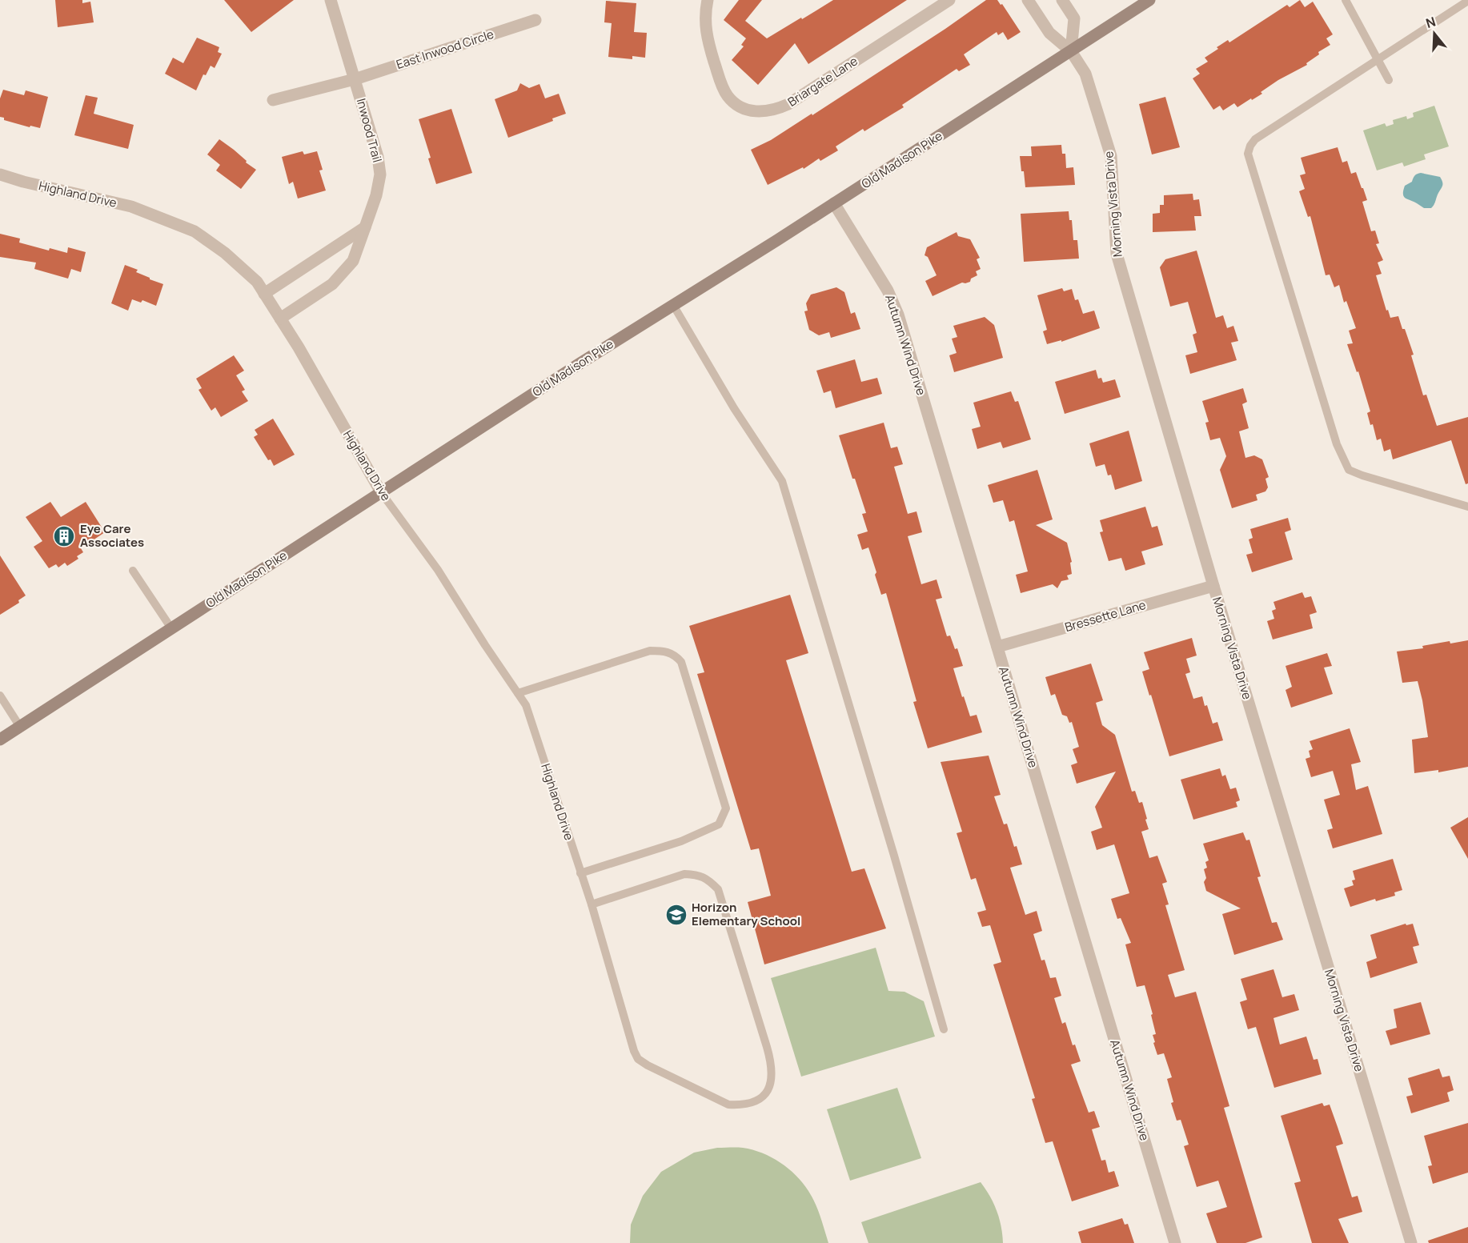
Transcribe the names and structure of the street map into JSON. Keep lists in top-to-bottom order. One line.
{"streets":{"main road":["Old Madison Pike"],"street":["East Inwood Circle","Briargate Lane","Inwood Trail","Highland Drive","Morning Vista Drive","Autumn Wind Drive","Bressette Lane"]},"crossings":[["East Inwood Circle","Inwood Trail"],["Inwood Trail","Highland Drive"],["Old Madison Pike","Highland Drive"],["Old Madison Pike","Morning Vista Drive"],["Old Madison Pike","Autumn Wind Drive"],["Morning Vista Drive","Bressette Lane"],["Autumn Wind Drive","Bressette Lane"]],"places":{"building":["Eye Care Associates"],"school or university":["Horizon Elementary School"]},"north":"top"}
